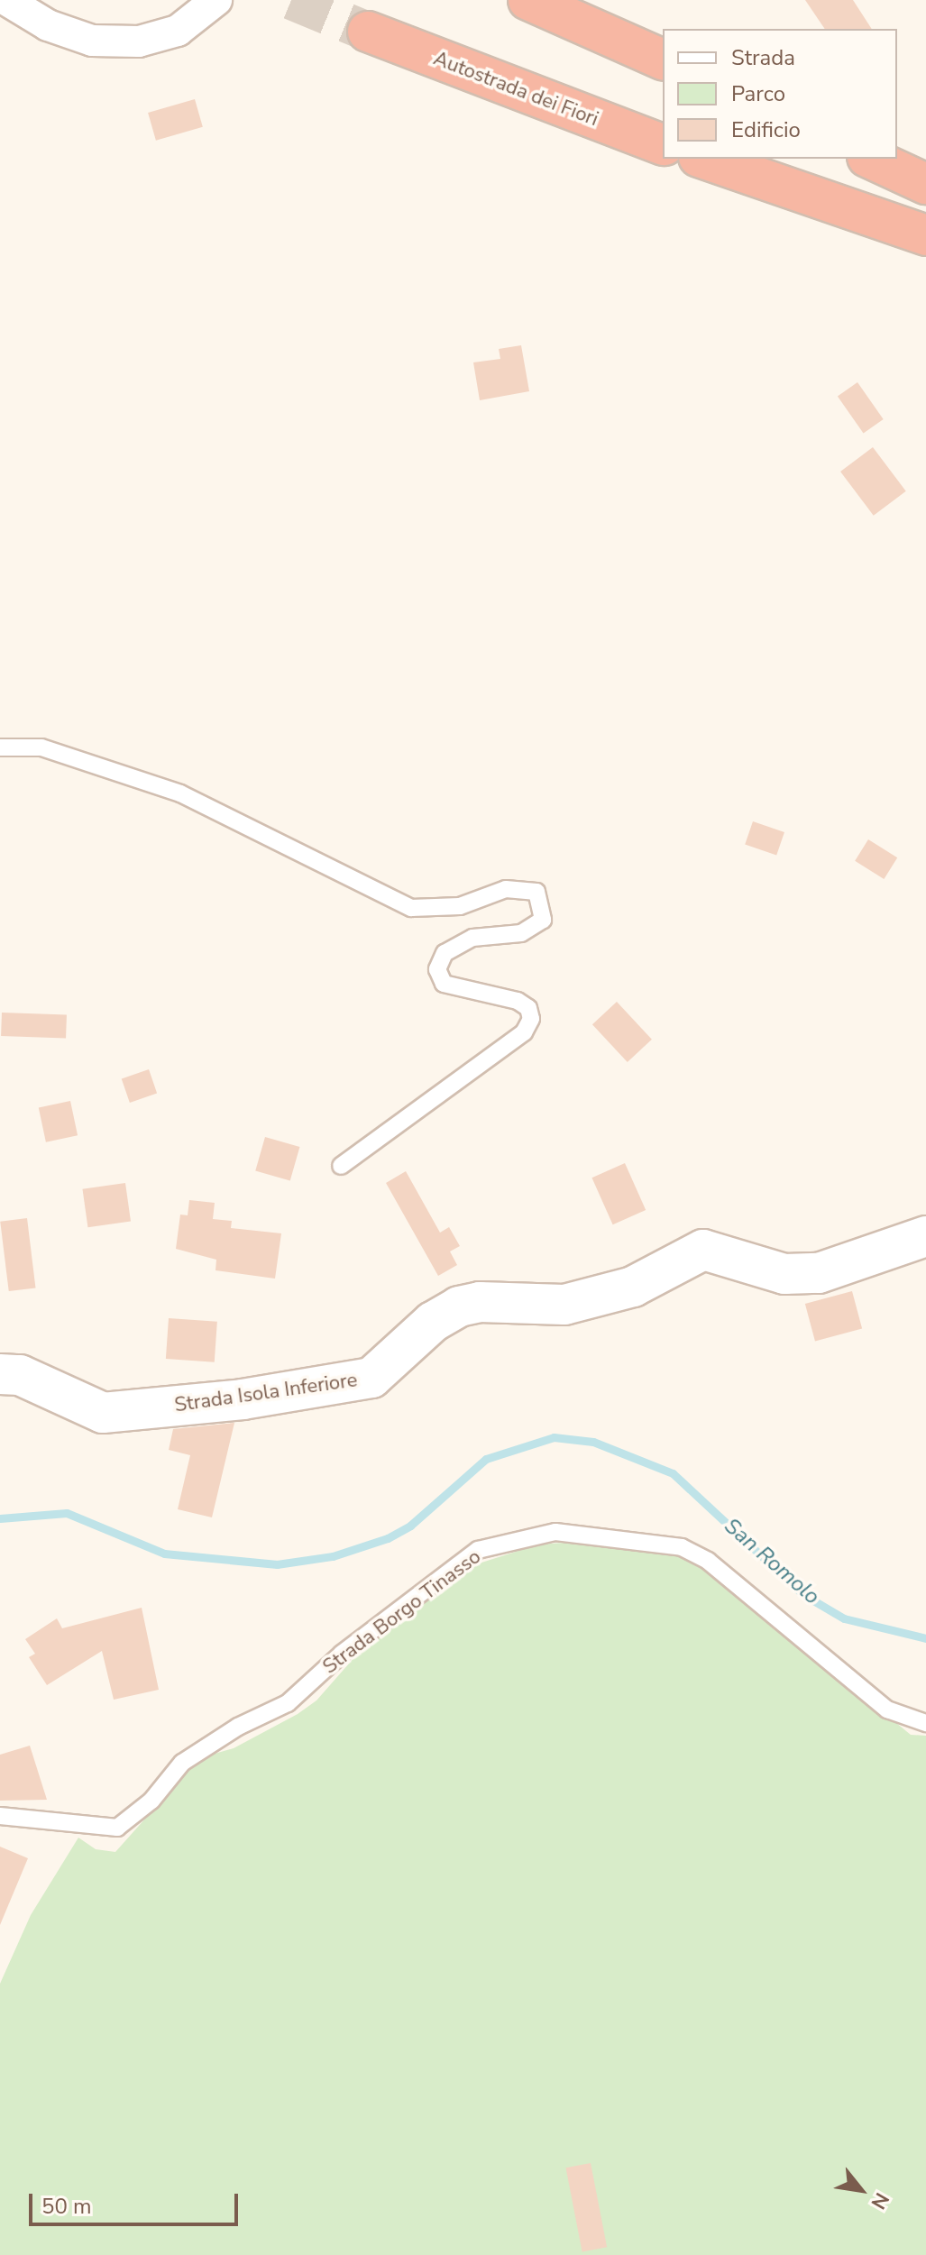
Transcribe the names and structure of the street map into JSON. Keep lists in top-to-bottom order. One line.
{"streets":{"highway":["Autostrada dei Fiori"],"street":["Strada Isola Inferiore"],"lane":["Strada Borgo Tinasso"]},"water":["San Romolo"],"legend":["Strada","Parco","Edificio"],"scale_bar":"50 m","north":"bottom right"}
